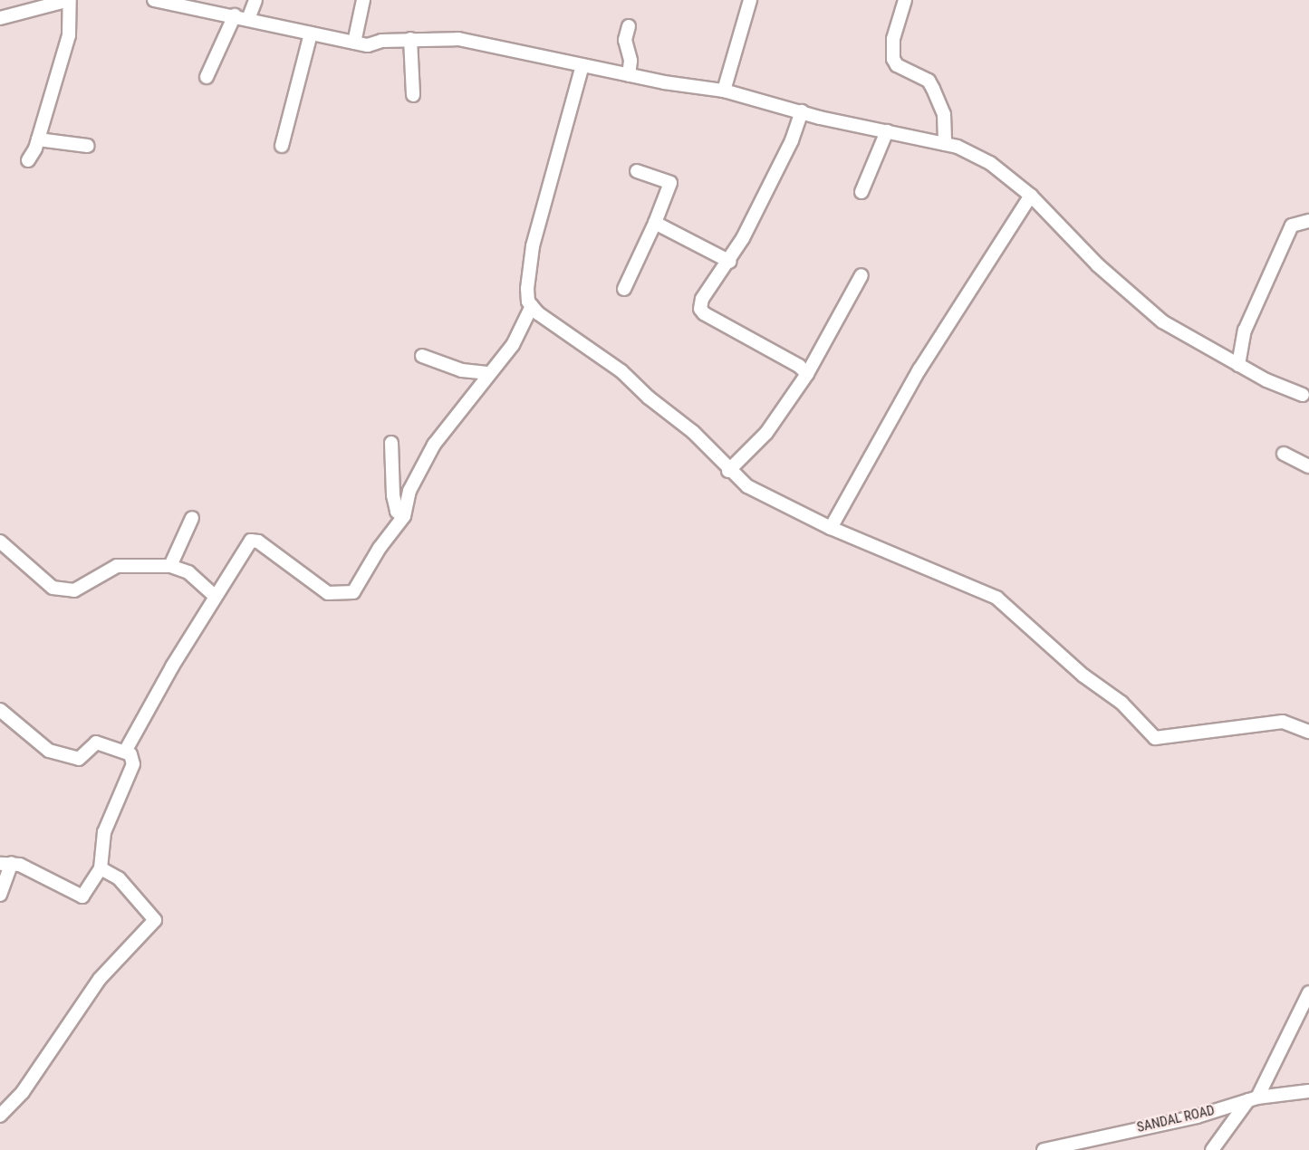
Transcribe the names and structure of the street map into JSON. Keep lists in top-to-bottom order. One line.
{"streets":{"street":["SANDAL ROAD"]}}
